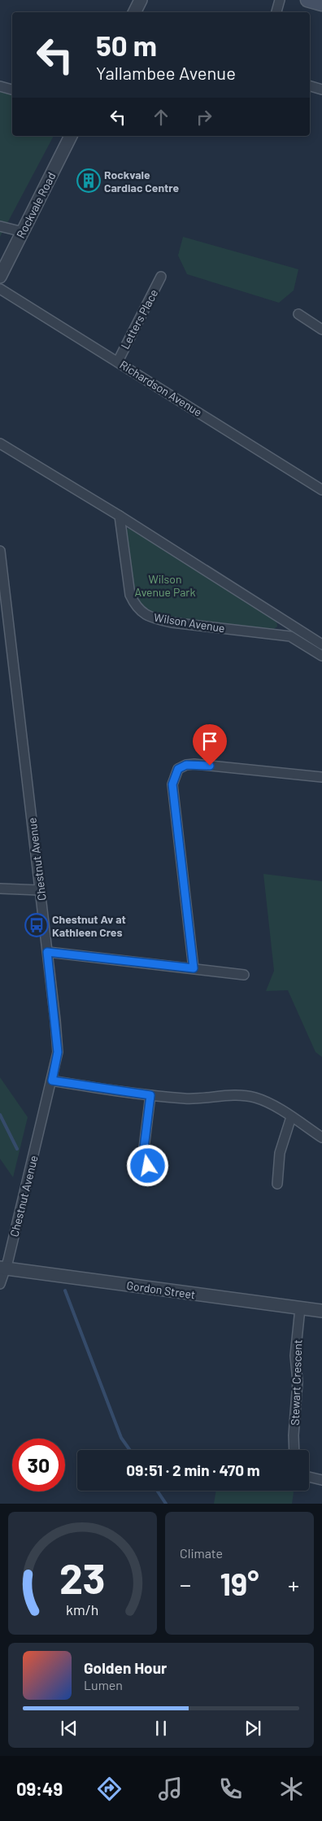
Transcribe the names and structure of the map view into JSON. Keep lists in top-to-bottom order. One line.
{"streets":{"street":["Rockvale Road","Letters Place","Richardson Avenue","Wilson Avenue","Chestnut Avenue","Gordon Street","Stewart Crescent"]},"crossings":[["Letters Place","Richardson Avenue"],["Chestnut Avenue","Gordon Street"],["Gordon Street","Stewart Crescent"]],"parks":["Wilson Avenue Park"],"places":{"building":["Rockvale Cardiac Centre"],"bus stop":["Chestnut Av at Kathleen Cres"]},"page":{"turn":["50 m","Yallambee Avenue"],"limit":"30","trip":"09:51 · 2 min · 470 m","tile":"Climate","heat":["−","19°","+"],"song":["Golden Hour","Lumen"],"tabs":"09:49","gauge":["23","km/h"]}}
